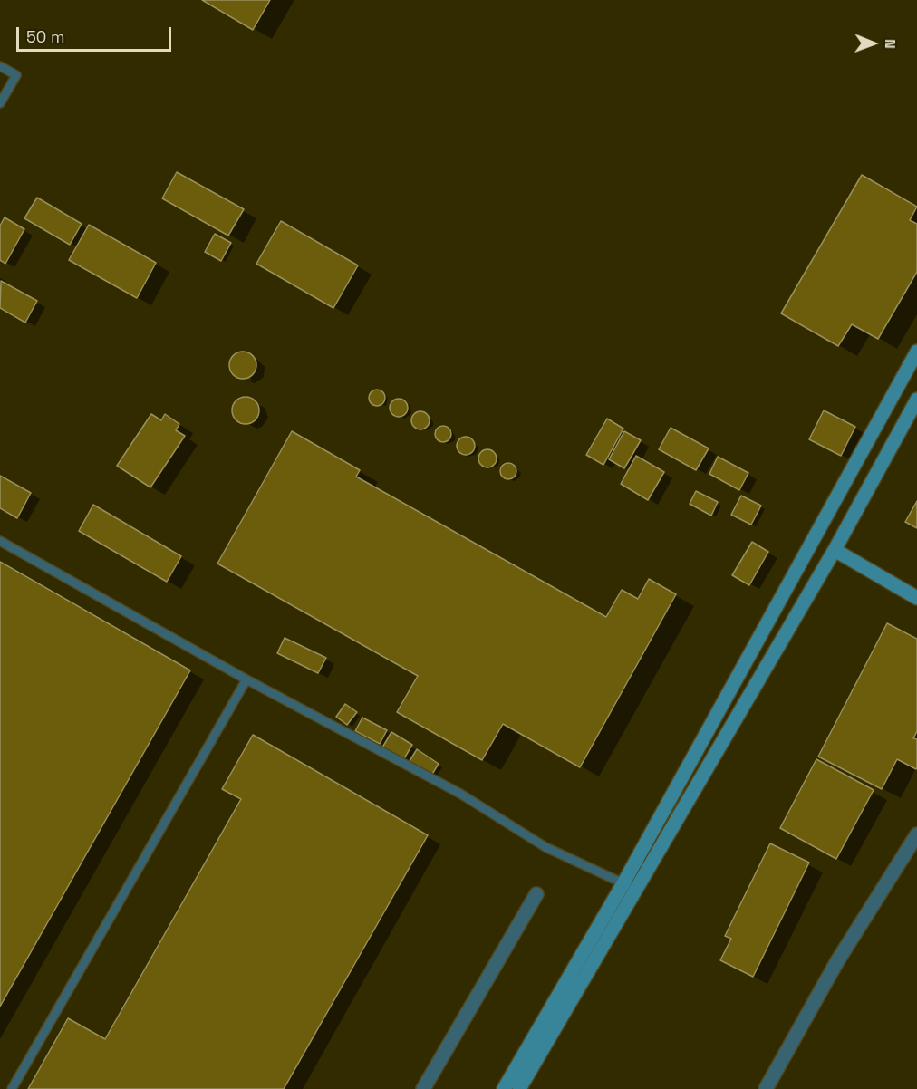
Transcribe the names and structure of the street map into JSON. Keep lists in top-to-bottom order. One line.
{"scale_bar":"50 m","north":"right"}
